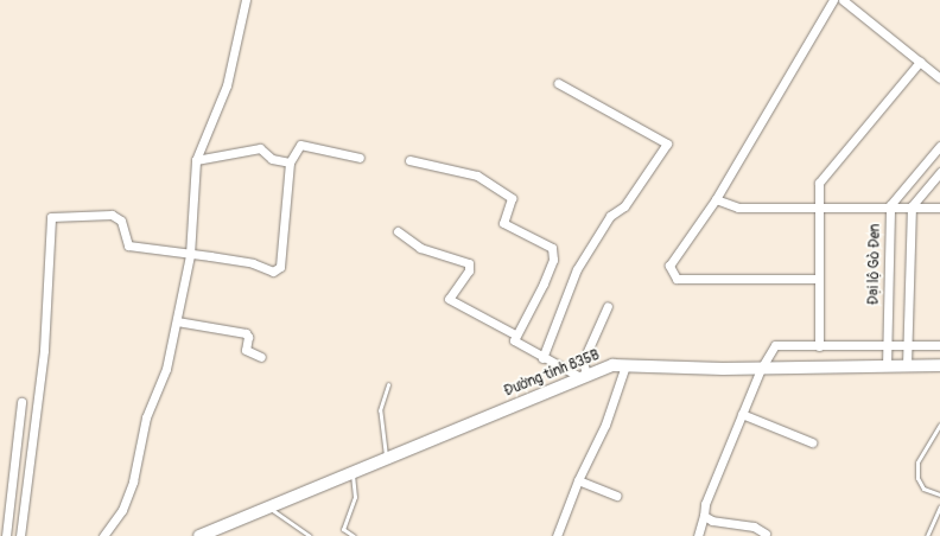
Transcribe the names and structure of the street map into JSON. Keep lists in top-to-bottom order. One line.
{"streets":{"main road":["Đường tỉnh 835B"],"street":["Đại lộ Gò Đen"]},"crossings":[["Đại lộ Gò Đen","Đường tỉnh 835B"]]}
